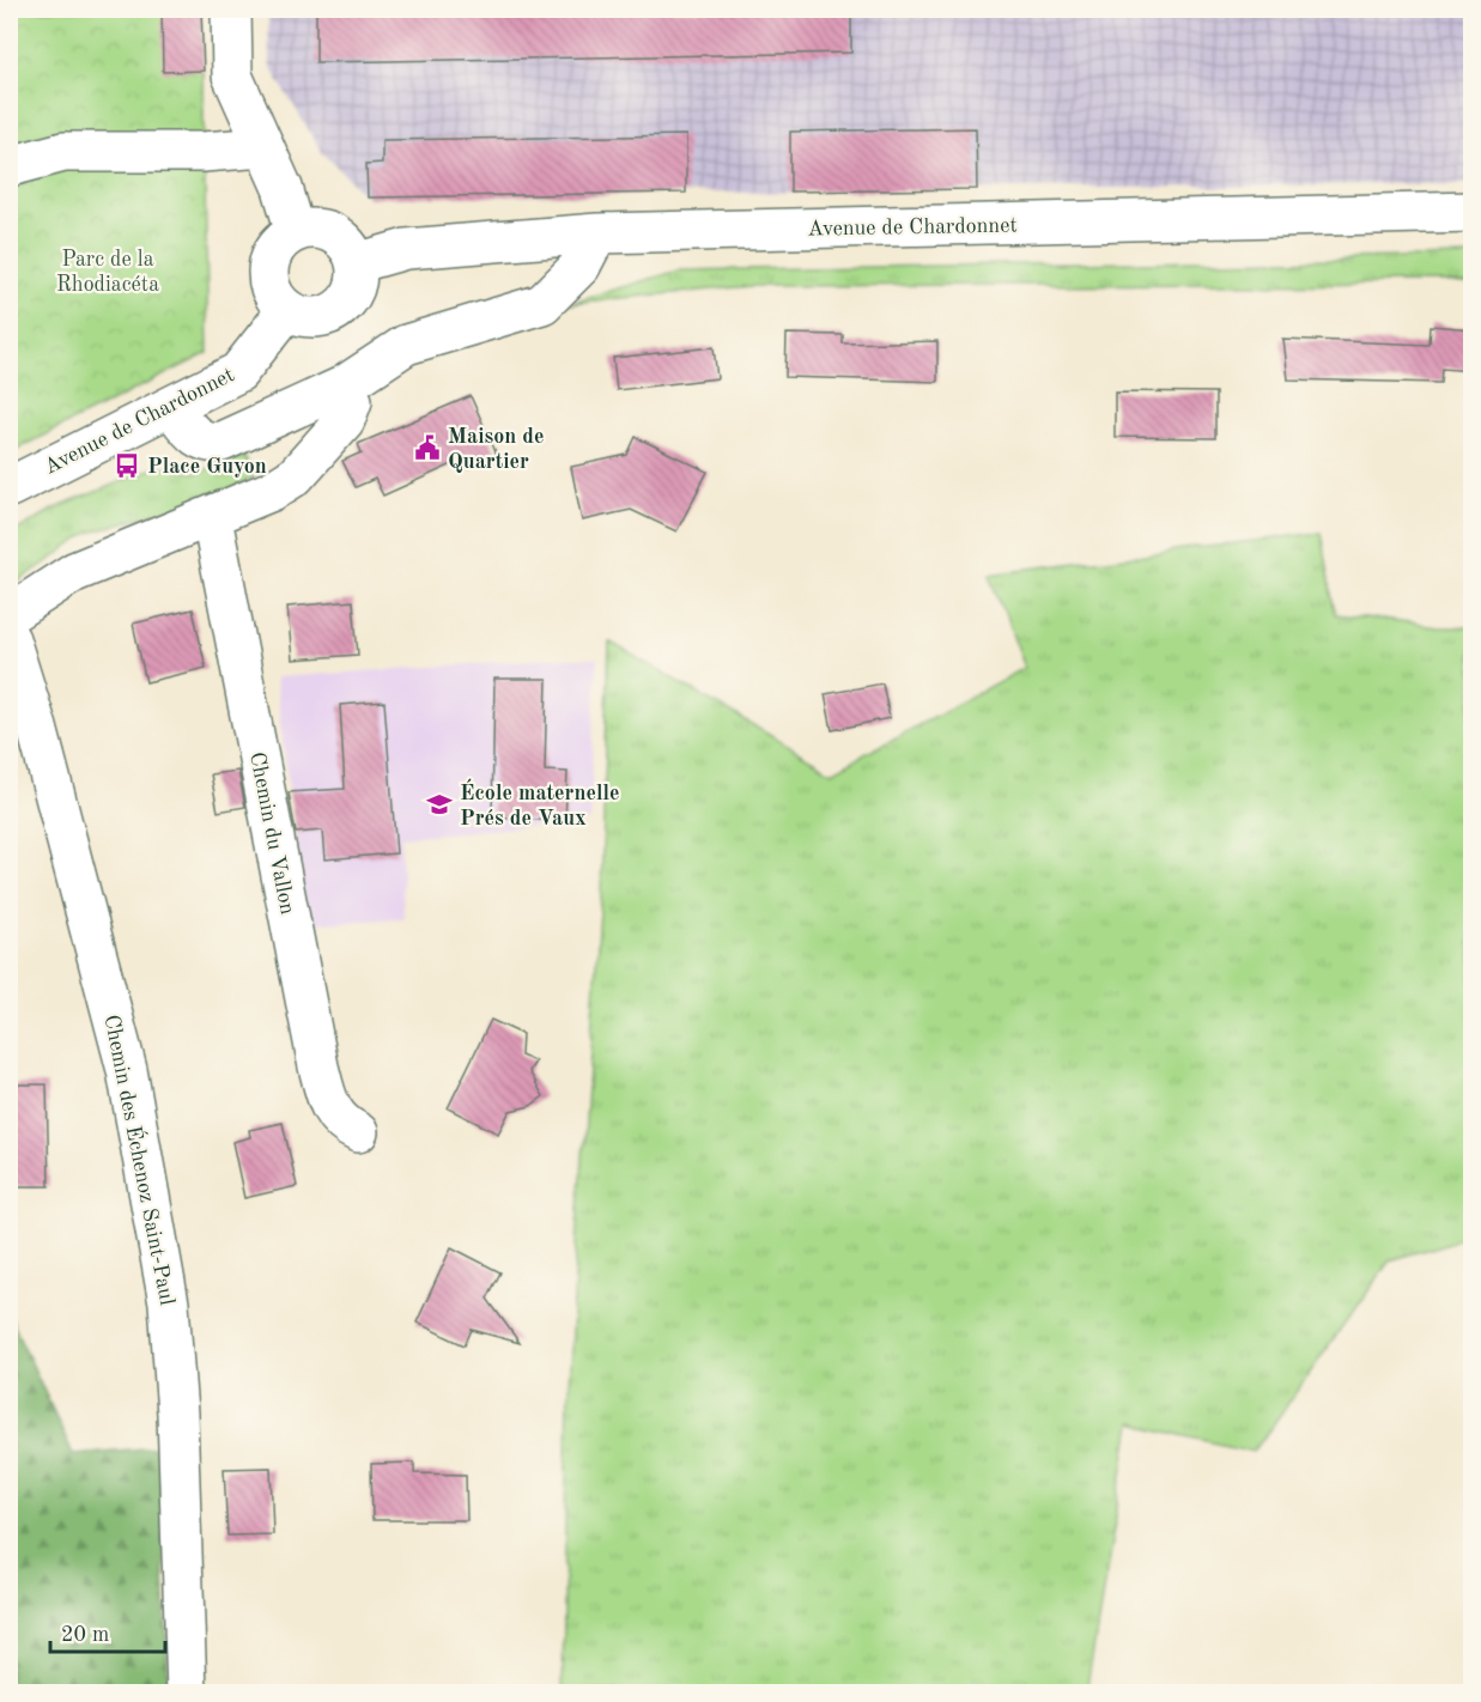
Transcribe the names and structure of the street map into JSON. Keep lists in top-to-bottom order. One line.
{"streets":{"street":["Avenue de Chardonnet","Chemin du Vallon","Chemin des Échenoz Saint-Paul"]},"parks":["Parc de la Rhodiacéta"],"places":{"public building":["Maison de Quartier"],"bus stop":["Place Guyon"],"school or university":["École maternelle Prés de Vaux"]},"scale_bar":"20 m"}
